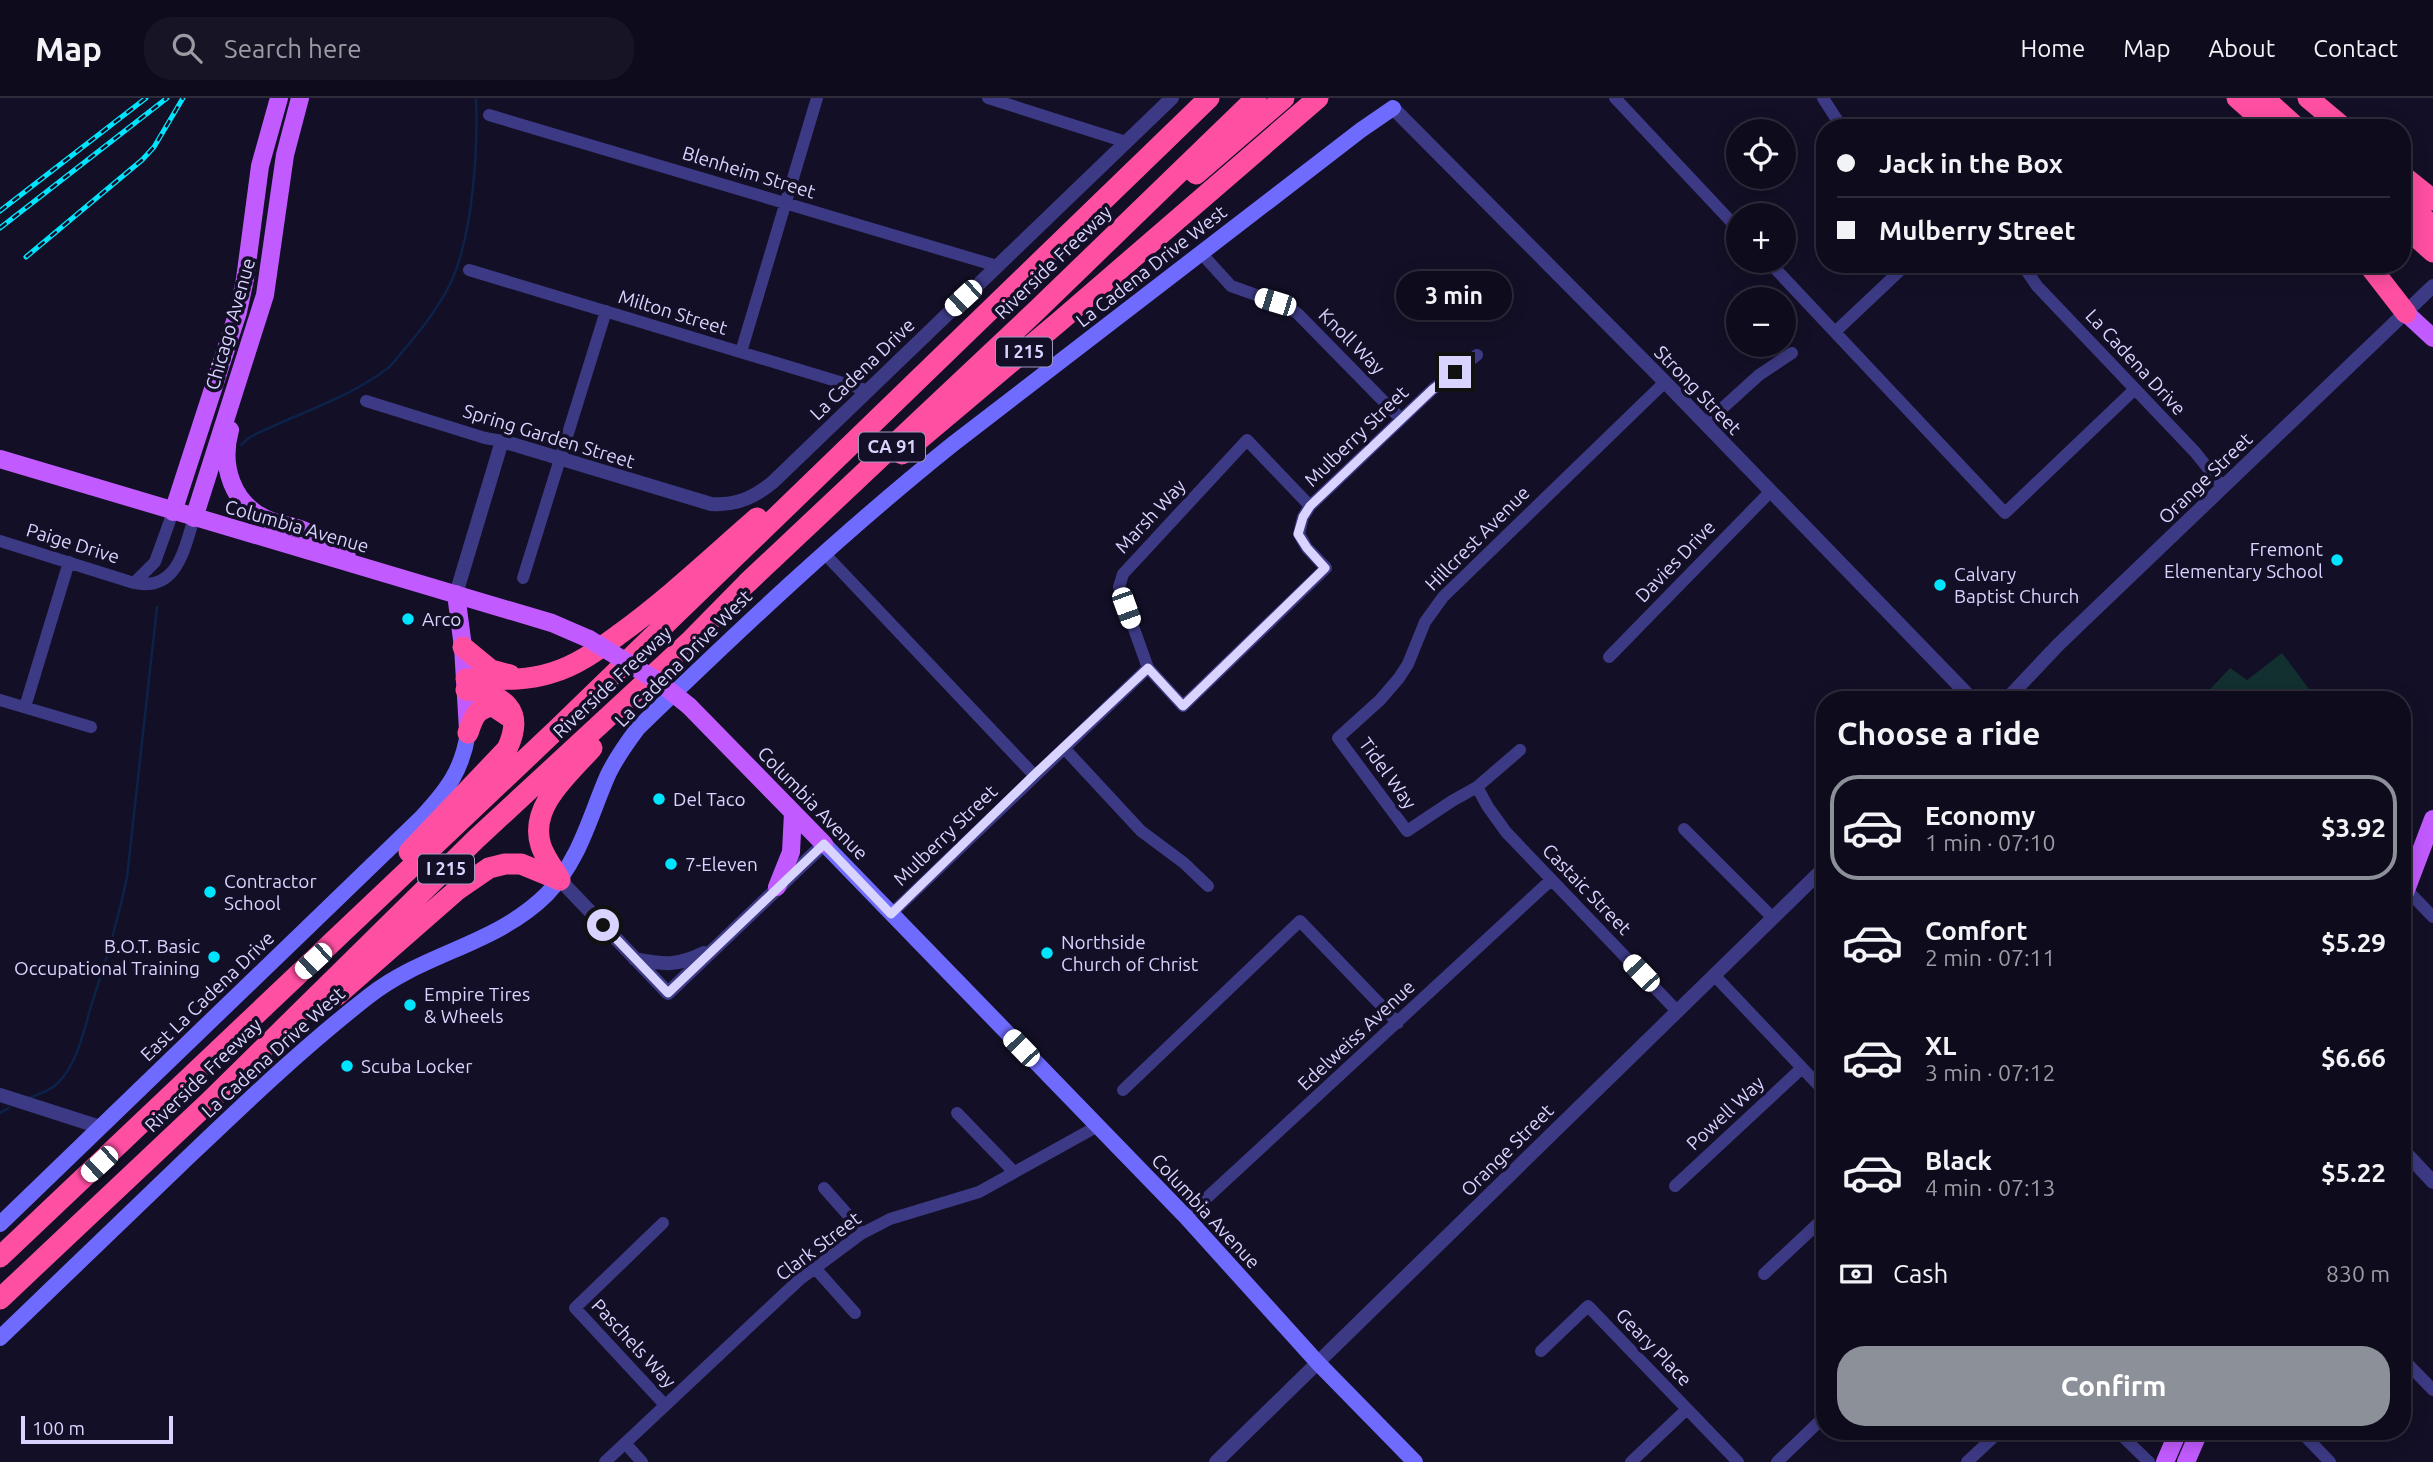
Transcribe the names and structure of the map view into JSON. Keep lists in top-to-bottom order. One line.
{"streets":{"highway":["Riverside Freeway","I 215","CA 91"],"main road":["La Cadena Drive West","Chicago Avenue","Columbia Avenue","East La Cadena Drive"],"street":["Blenheim Street","Milton Street","Knoll Way","La Cadena Drive","Strong Street","Spring Garden Street","Mulberry Street","Orange Street","Marsh Way","Hillcrest Avenue","Paige Drive","Davies Drive","Tidel Way","Castaic Street","Edelweiss Avenue","Powell Way","Clark Street","Paschels Way","Geary Place"]},"crossings":[["Blenheim Street","La Cadena Drive"],["Riverside Freeway","I 215"],["La Cadena Drive West","Knoll Way"],["La Cadena Drive West","Strong Street"],["Milton Street","La Cadena Drive"],["Chicago Avenue","Columbia Avenue"],["Chicago Avenue","Paige Drive"],["Knoll Way","Mulberry Street"],["La Cadena Drive","Spring Garden Street"],["La Cadena Drive","Orange Street"],["Strong Street","Hillcrest Avenue"],["Strong Street","Davies Drive"],["Mulberry Street","Marsh Way"],["Mulberry Street","Columbia Avenue"],["Orange Street","Columbia Avenue"],["Orange Street","Castaic Street"],["Columbia Avenue","Paige Drive"],["Columbia Avenue","East La Cadena Drive"],["Columbia Avenue","Edelweiss Avenue"],["Columbia Avenue","Clark Street"],["Hillcrest Avenue","Tidel Way"],["Tidel Way","Castaic Street"],["Castaic Street","Edelweiss Avenue"],["Clark Street","Paschels Way"]],"places":["Fremont Elementary School","Calvary Baptist Church","Arco","Del Taco","7-Eleven","Contractor School","Northside Church of Christ","B.O.T. Basic Occupational Training","Empire Tires & Wheels","Scuba Locker"],"scale_bar":"100 m","page":{"header":"Map","search":"Search here","nav":["Home","Map","About","Contact"],"map_buttons":["+","−"],"banner":["Jack in the Box","Mulberry Street"],"bubble":"3 min","heading":"Choose a ride","list":[{"name":"Economy","note":"1 min · 07:10","value":"$3.92"},{"name":"Comfort","note":"2 min · 07:11","value":"$5.29"},{"name":"XL","note":"3 min · 07:12","value":"$6.66"},{"name":"Black","note":"4 min · 07:13","value":"$5.22"}],"pay":["Cash","830 m"],"buttons":"Confirm","scale":"100 m"}}
